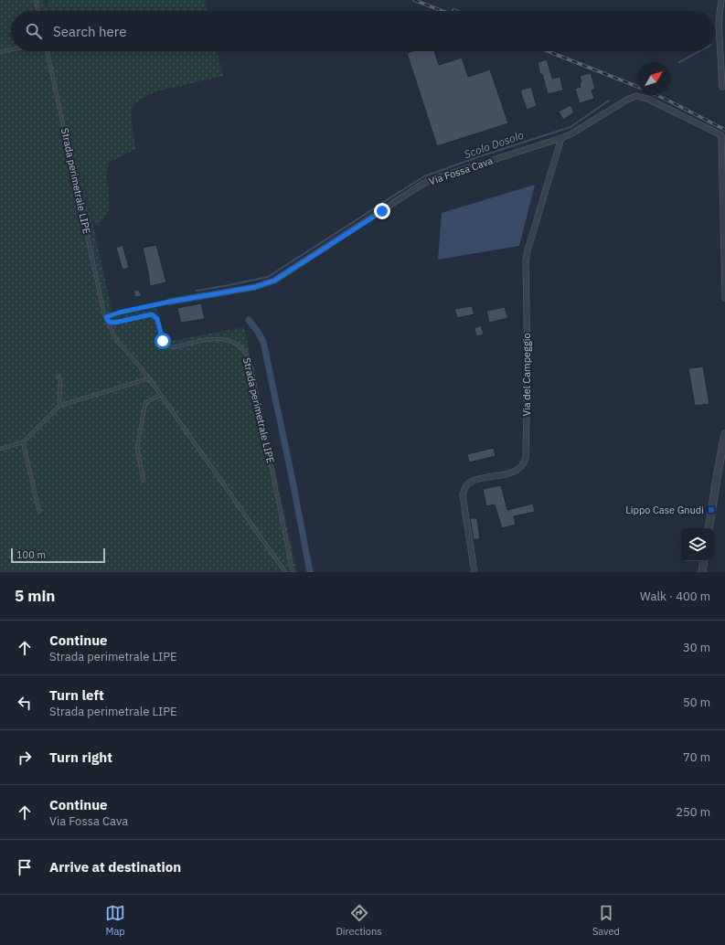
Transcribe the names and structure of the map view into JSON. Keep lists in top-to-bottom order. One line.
{"streets":{"street":["Via Fossa Cava","Via del Campeggio"],"lane":["Strada perimetrale LIPE"]},"crossings":[["Via Fossa Cava","Via del Campeggio"]],"water":["Scolo Dosolo"],"places":{"transit":["Lippo Case Gnudi"]},"scale_bar":"100 m","north":"top right","page":{"search":"Search here","scale":"100 m","heading":["5 min","Walk · 400 m"],"list":[["Continue","Strada perimetrale LIPE","30 m"],["Turn left","Strada perimetrale LIPE","50 m"],["Turn right","70 m"],["Continue","Via Fossa Cava","250 m"],"Arrive at destination"],"nav":["Map","Directions","Saved"]}}
